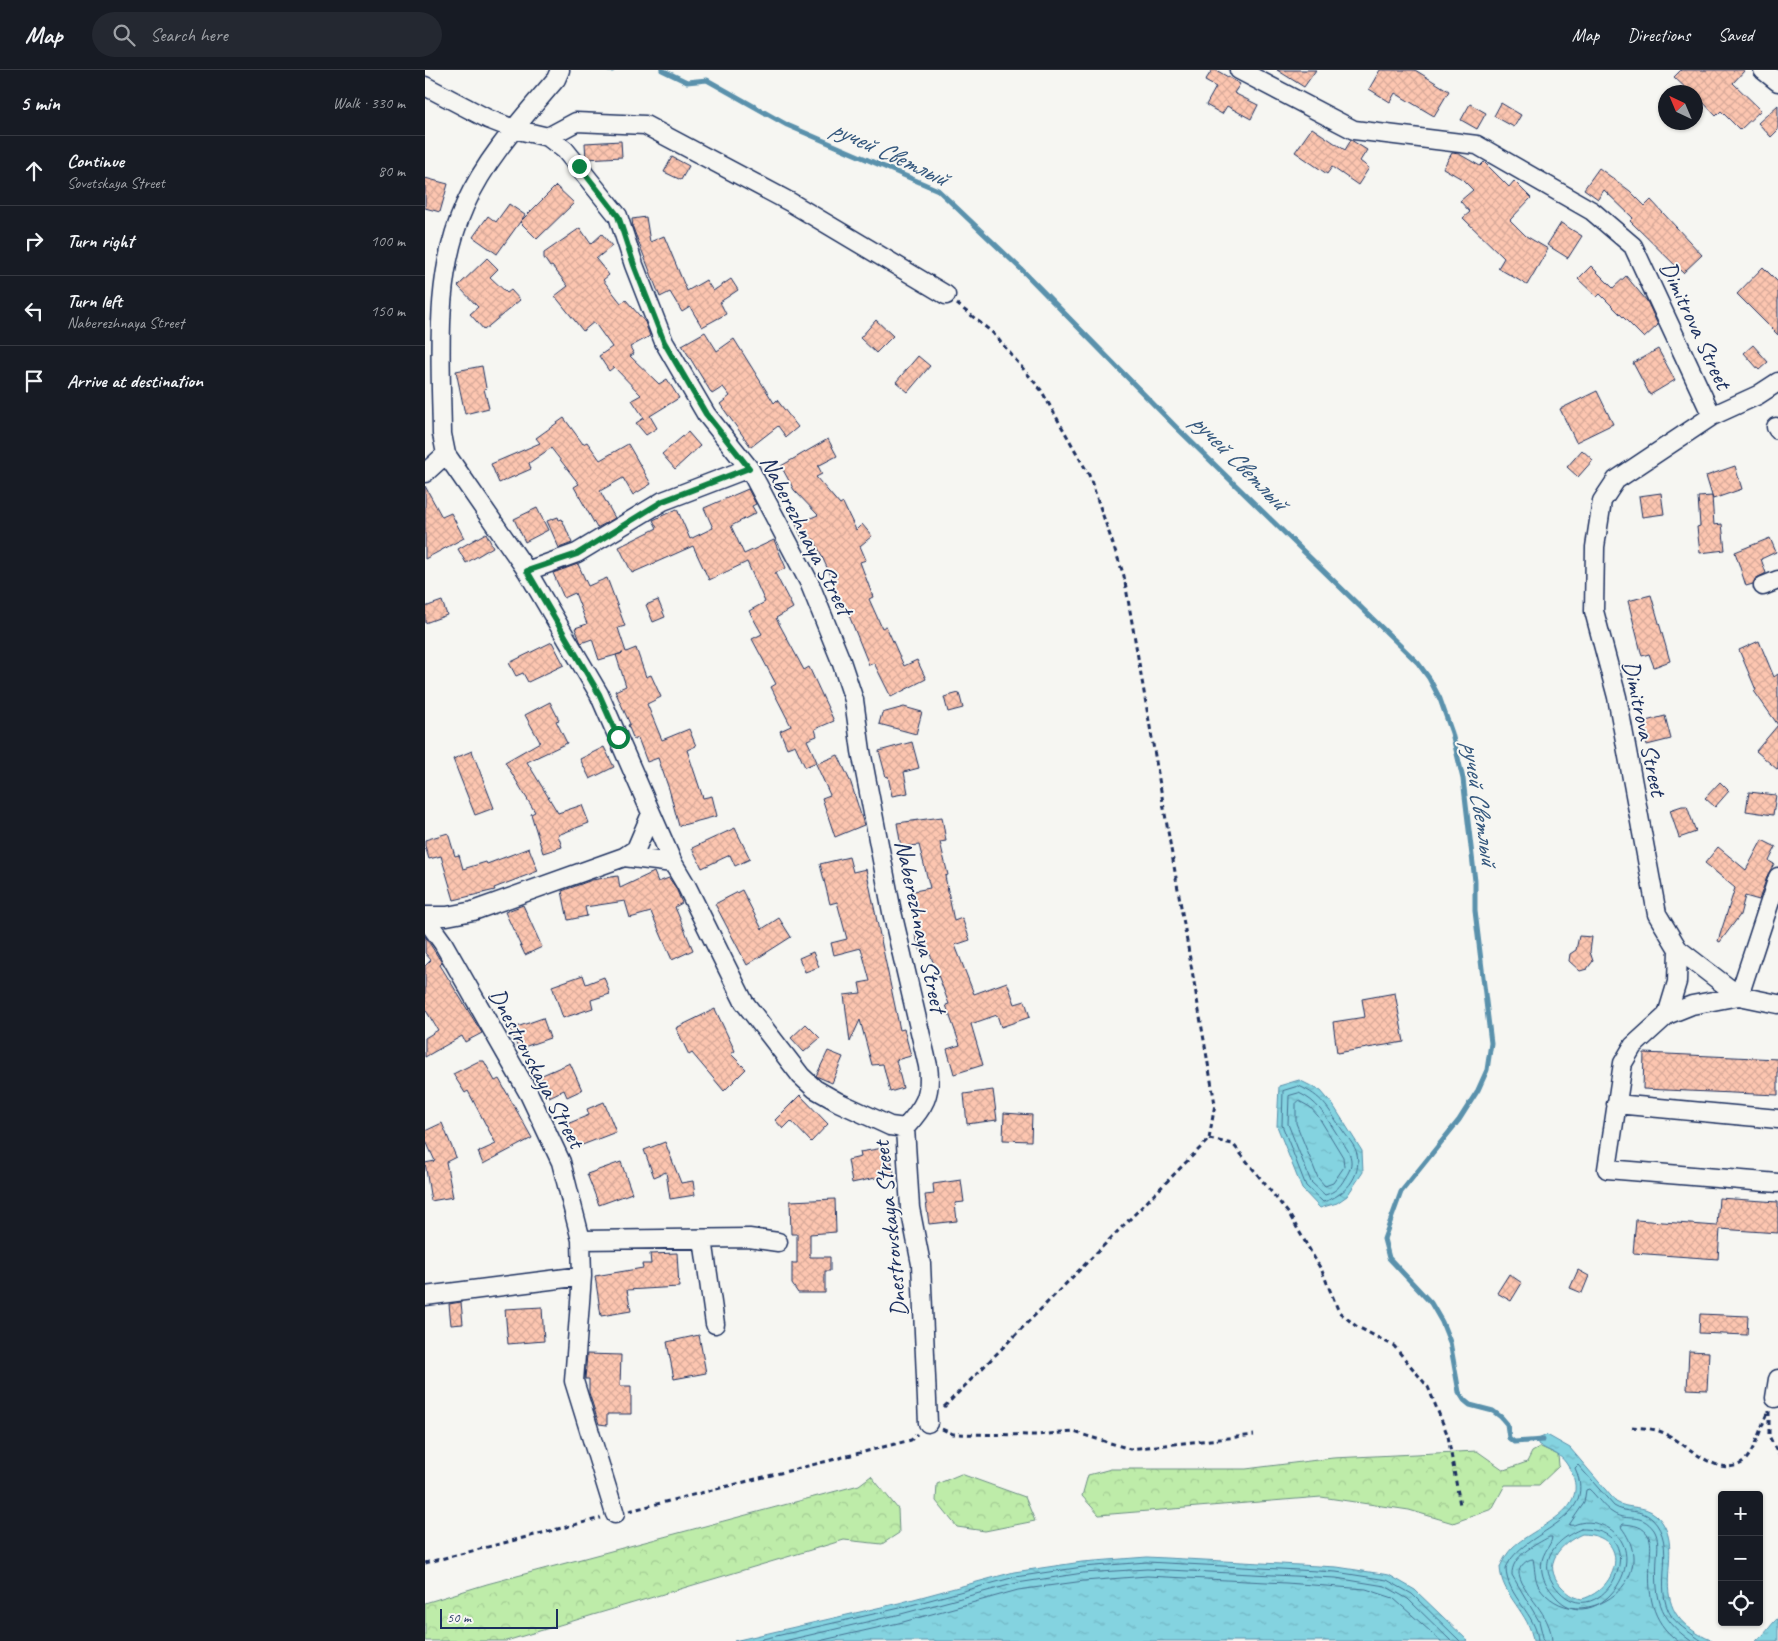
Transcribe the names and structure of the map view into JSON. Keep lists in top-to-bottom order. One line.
{"streets":{"street":["Dimitrova Street","Naberezhnaya Street","Dnestrovskaya Street"]},"crossings":[["Naberezhnaya Street","Dnestrovskaya Street"]],"water":["ручей Светлый"],"scale_bar":"50 m","north":"top left","page":{"header":"Map","search":"Search here","nav":["Map","Directions","Saved"],"heading":["5 min","Walk · 330 m"],"list":[["Continue","Sovetskaya Street","80 m"],["Turn right","100 m"],["Turn left","Naberezhnaya Street","150 m"],"Arrive at destination"],"map_buttons":["+","−"],"scale":"50 m"}}
